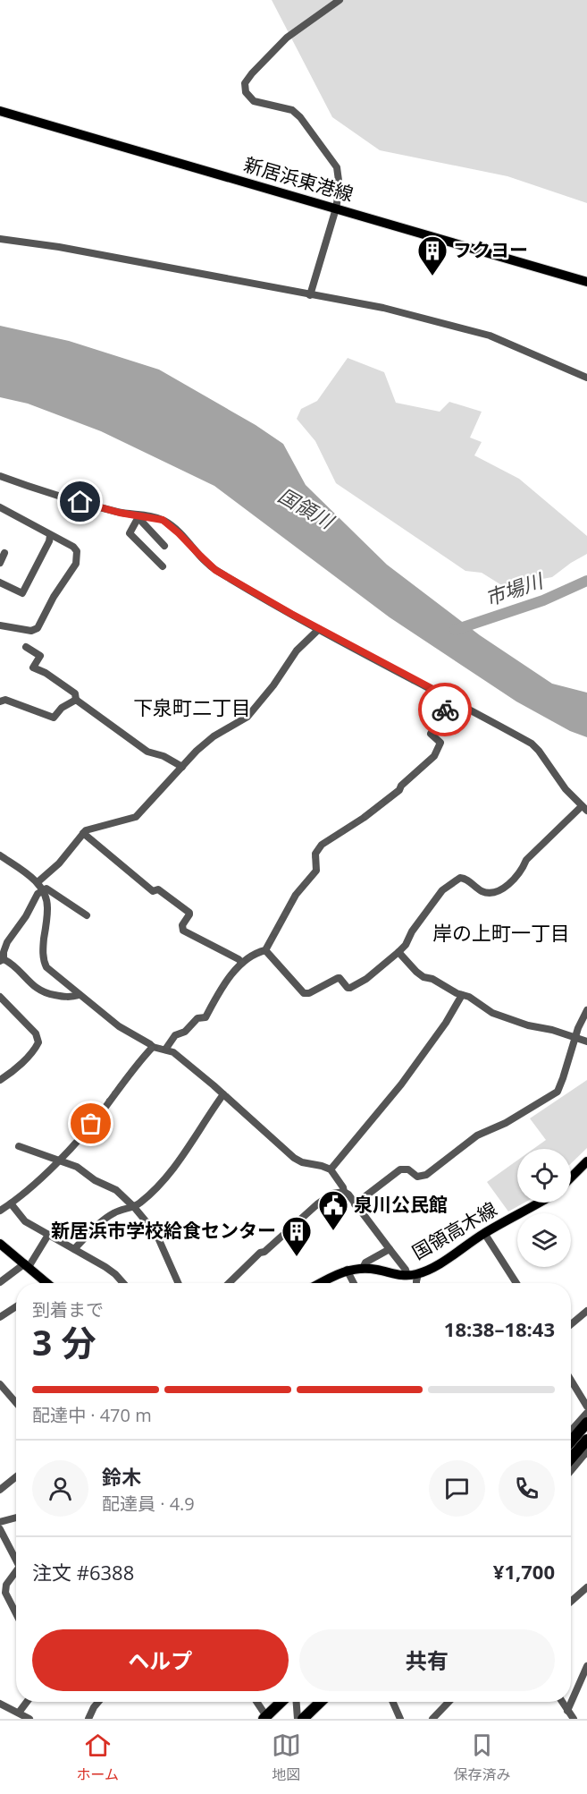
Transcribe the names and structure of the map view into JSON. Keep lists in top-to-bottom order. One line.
{"streets":{"main road":["新居浜東港線","国領高木線"]},"districts":["下泉町二丁目","岸の上町一丁目"],"water":["国領川","市場川"],"places":{"building":["フクヨー","新居浜市学校給食センター"],"public building":["泉川公民館"]},"page":{"heading":["3 分","到着まで","18:38–18:43"],"panel":["鈴木","配達員 · 4.9","注文 #6388","¥1,700"],"bar":"配達中 · 470 m","buttons":["ヘルプ","共有"],"tabs":["ホーム","地図","保存済み"]}}
